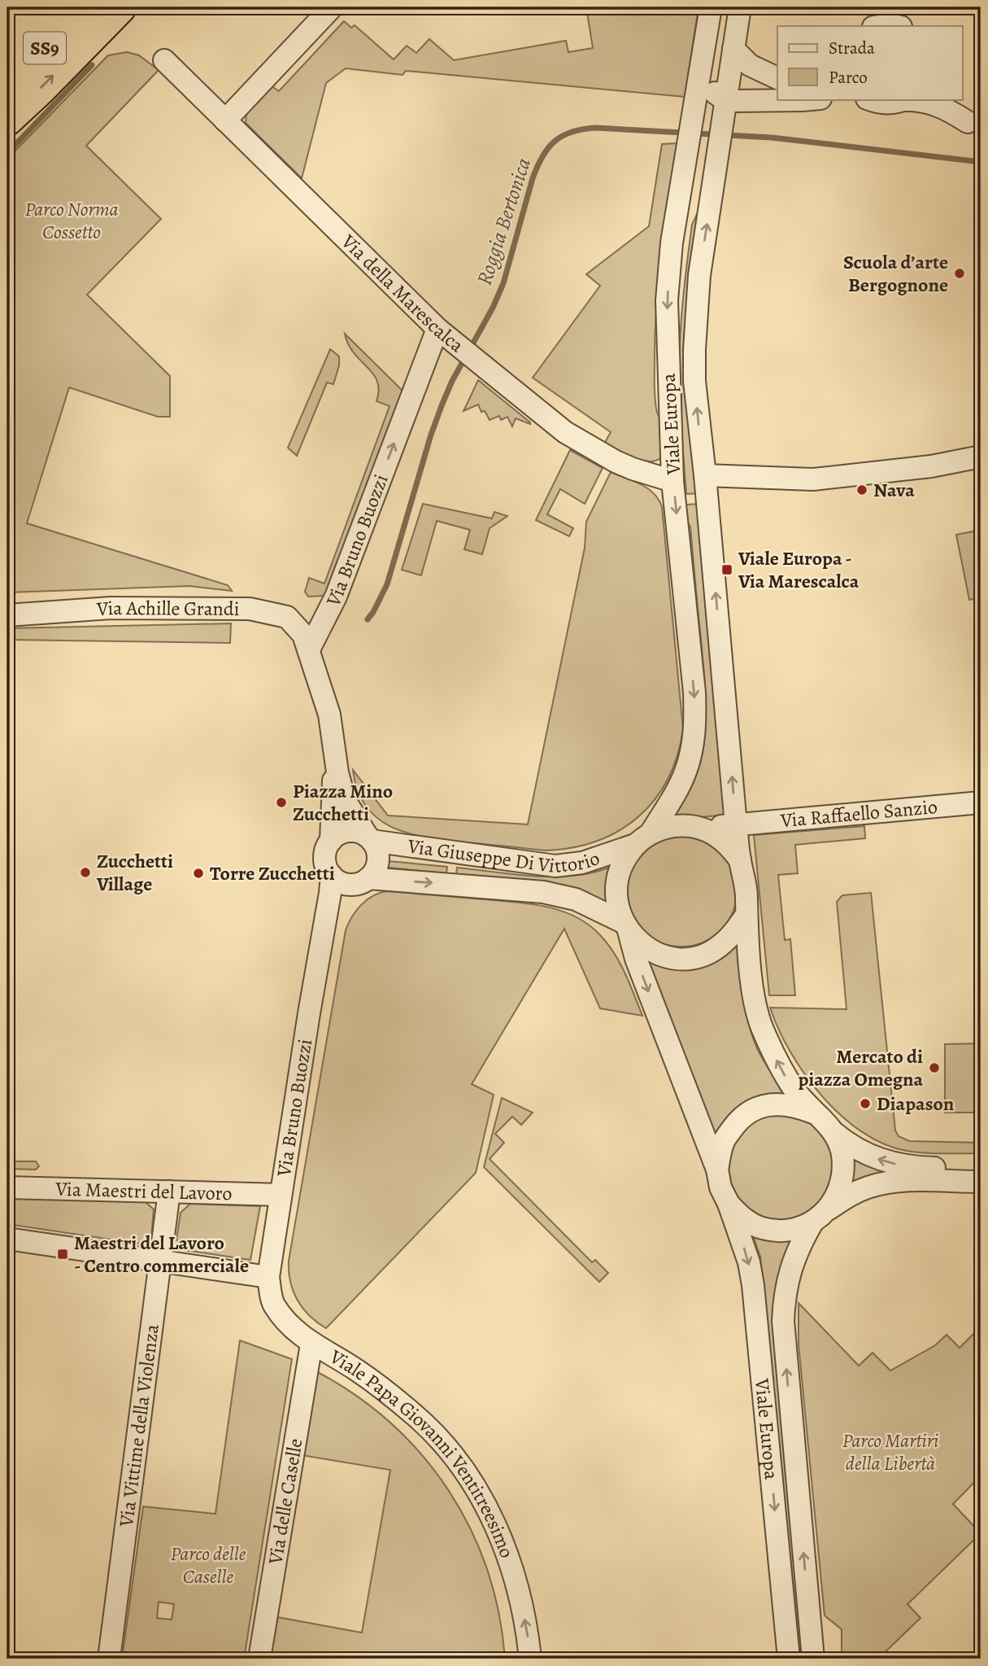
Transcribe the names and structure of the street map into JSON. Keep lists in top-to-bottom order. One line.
{"streets":{"highway":["SS9"],"street":["Via della Marescalca","Viale Europa","Via Bruno Buozzi","Via Achille Grandi","Via Raffaello Sanzio","Via Giuseppe Di Vittorio","Via Maestri del Lavoro","Via Vittime della Violenza","Viale Papa Giovanni Ventitreesimo","Via delle Caselle"]},"crossings":[["Via della Marescalca","Viale Europa"],["Via della Marescalca","Via Bruno Buozzi"],["Viale Europa","Via Raffaello Sanzio"],["Viale Europa","Via Giuseppe Di Vittorio"],["Via Bruno Buozzi","Via Achille Grandi"],["Via Bruno Buozzi","Via Giuseppe Di Vittorio"],["Via Bruno Buozzi","Via Maestri del Lavoro"],["Via Bruno Buozzi","Viale Papa Giovanni Ventitreesimo"],["Via Raffaello Sanzio","Via Giuseppe Di Vittorio"],["Via Maestri del Lavoro","Via Vittime della Violenza"],["Viale Papa Giovanni Ventitreesimo","Via delle Caselle"]],"one_way":["Via Bruno Buozzi","Viale Papa Giovanni Ventitreesimo"],"water":["Roggia Bertonica"],"parks":["Parco Norma Cossetto","Parco Martiri della Libertà","Parco delle Caselle"],"places":{"other":["Scuola d’arte Bergognone","Nava","Piazza Mino Zucchetti","Zucchetti Village","Torre Zucchetti","Mercato di piazza Omegna","Diapason"],"transit":["Viale Europa - Via Marescalca","Maestri del Lavoro - Centro commerciale"]},"legend":["Strada","Parco"]}
